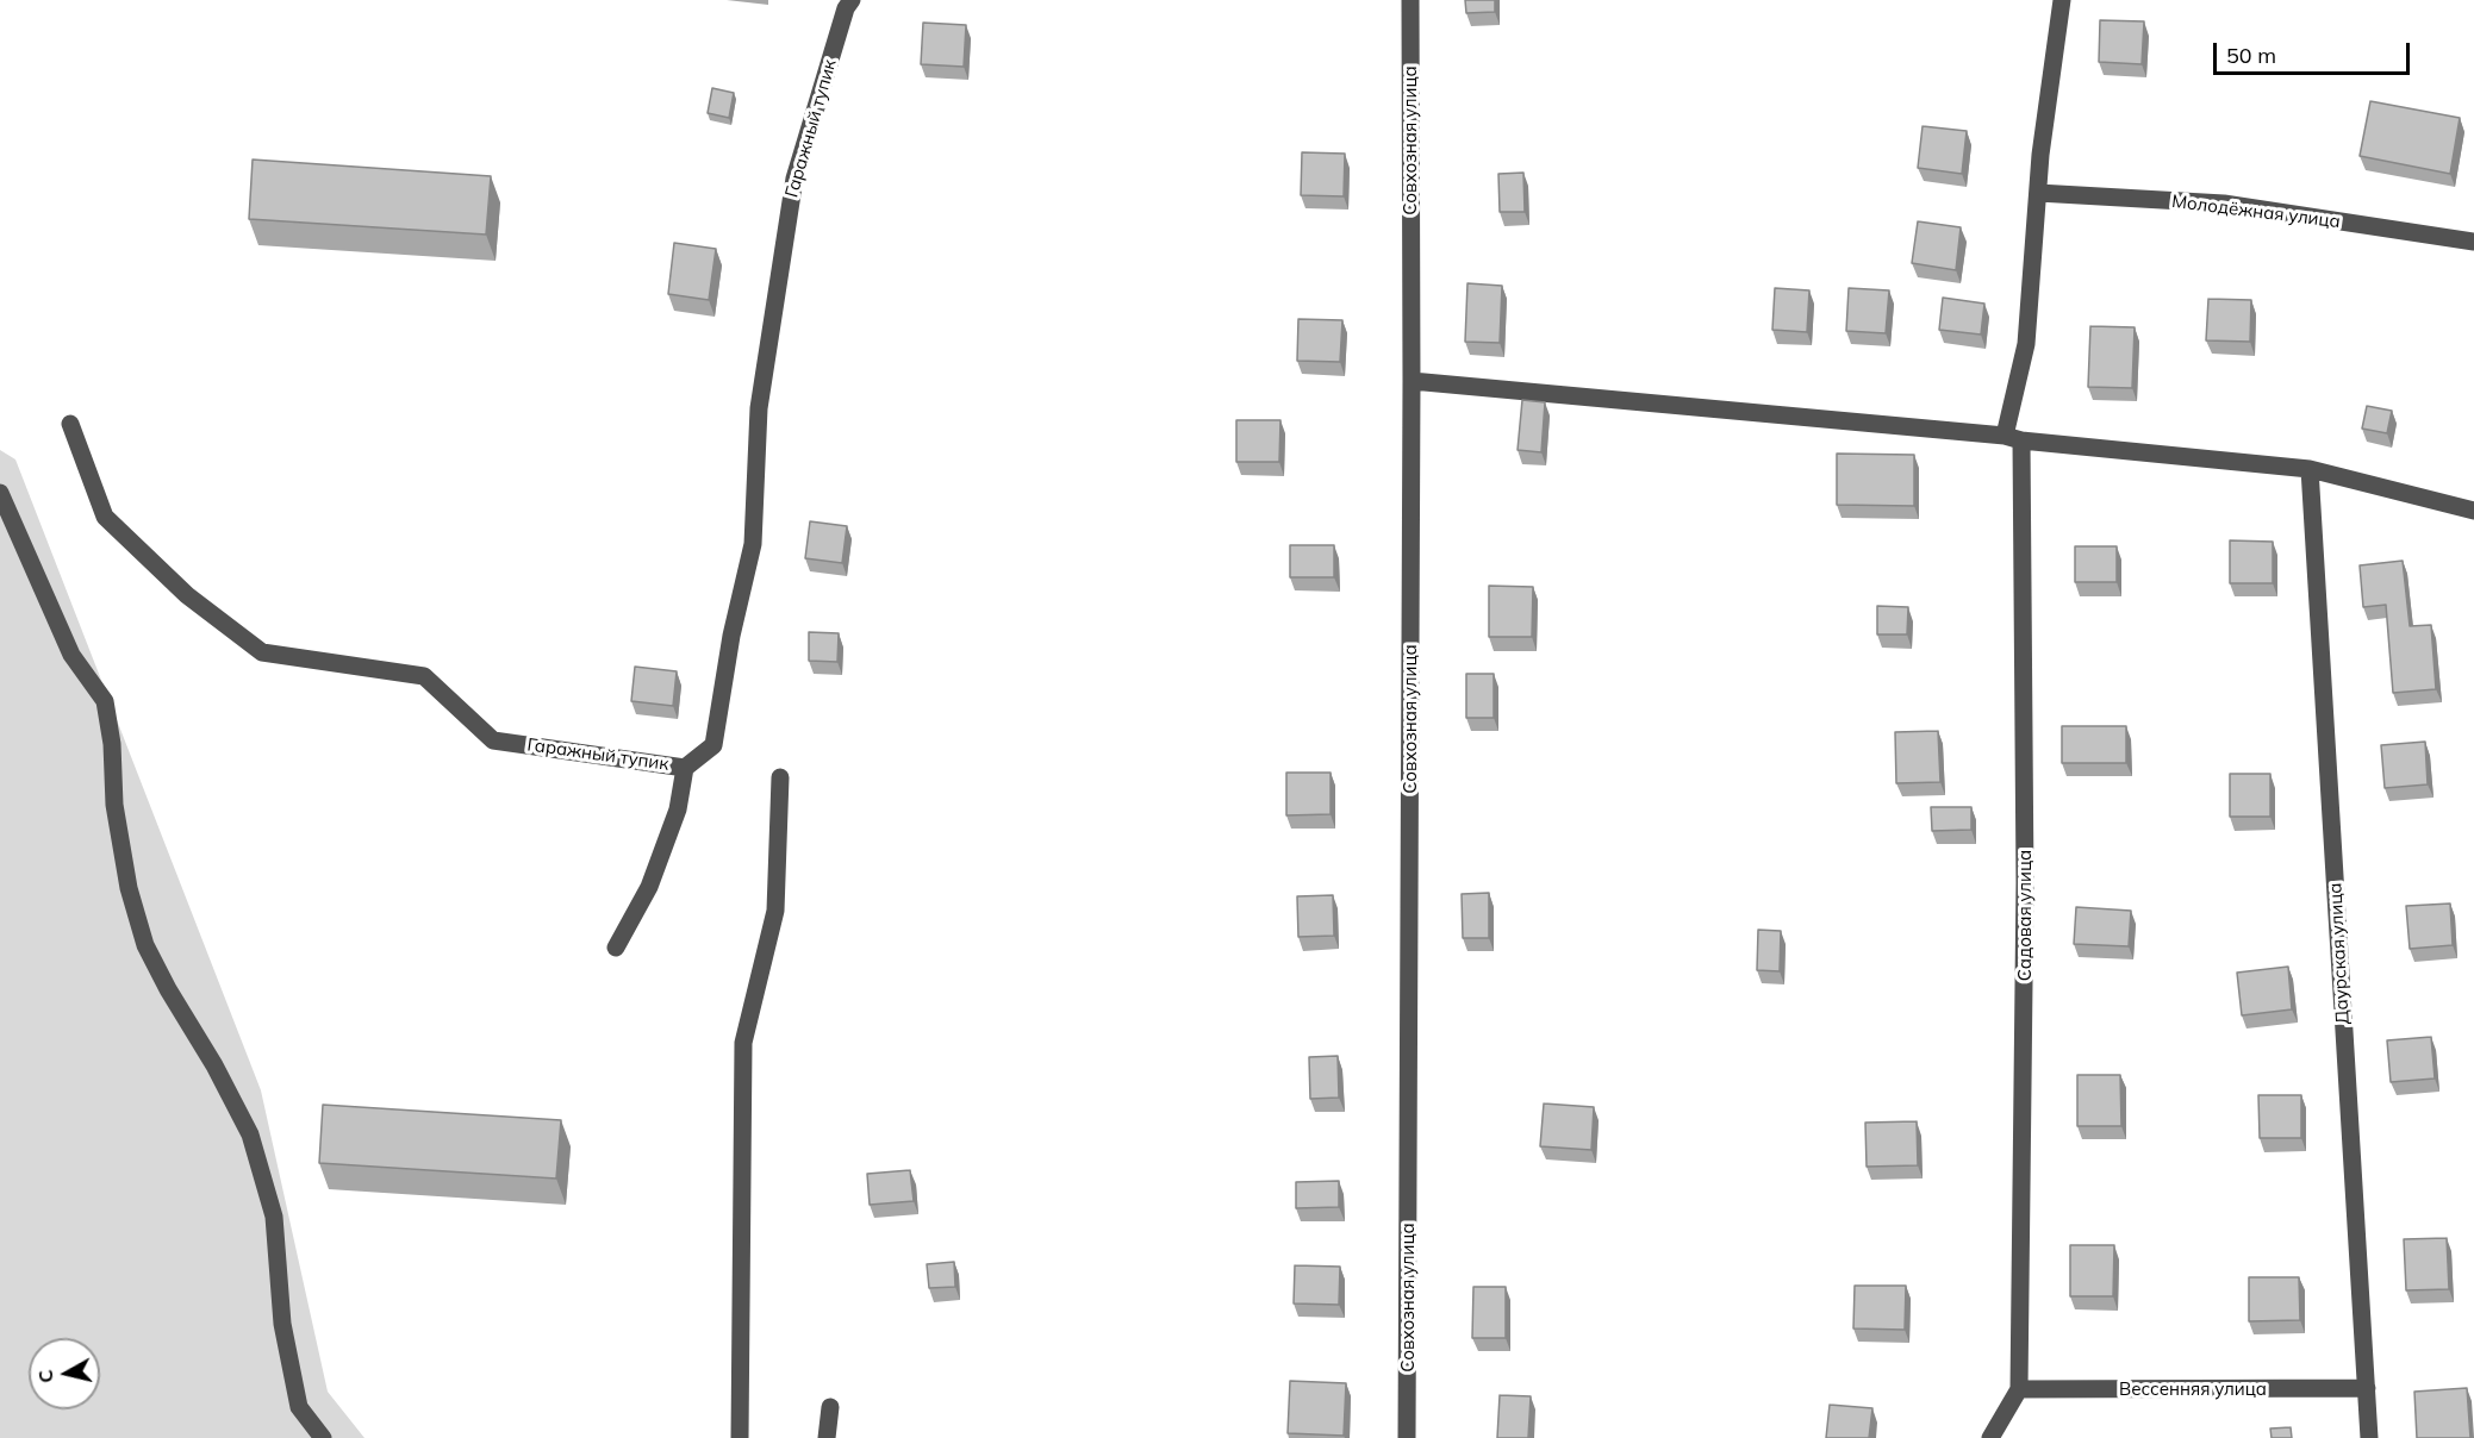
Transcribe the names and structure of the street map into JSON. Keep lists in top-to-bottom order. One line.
{"streets":{"street":["Гаражный тупик","Совхозная улица","Молодёжная улица","Садовая улица","Даурская улица","Вессенняя улица"]},"crossings":[["Молодёжная улица","Садовая улица"],["Садовая улица","Вессенняя улица"],["Даурская улица","Вессенняя улица"]],"scale_bar":"50 m","north":"left"}
